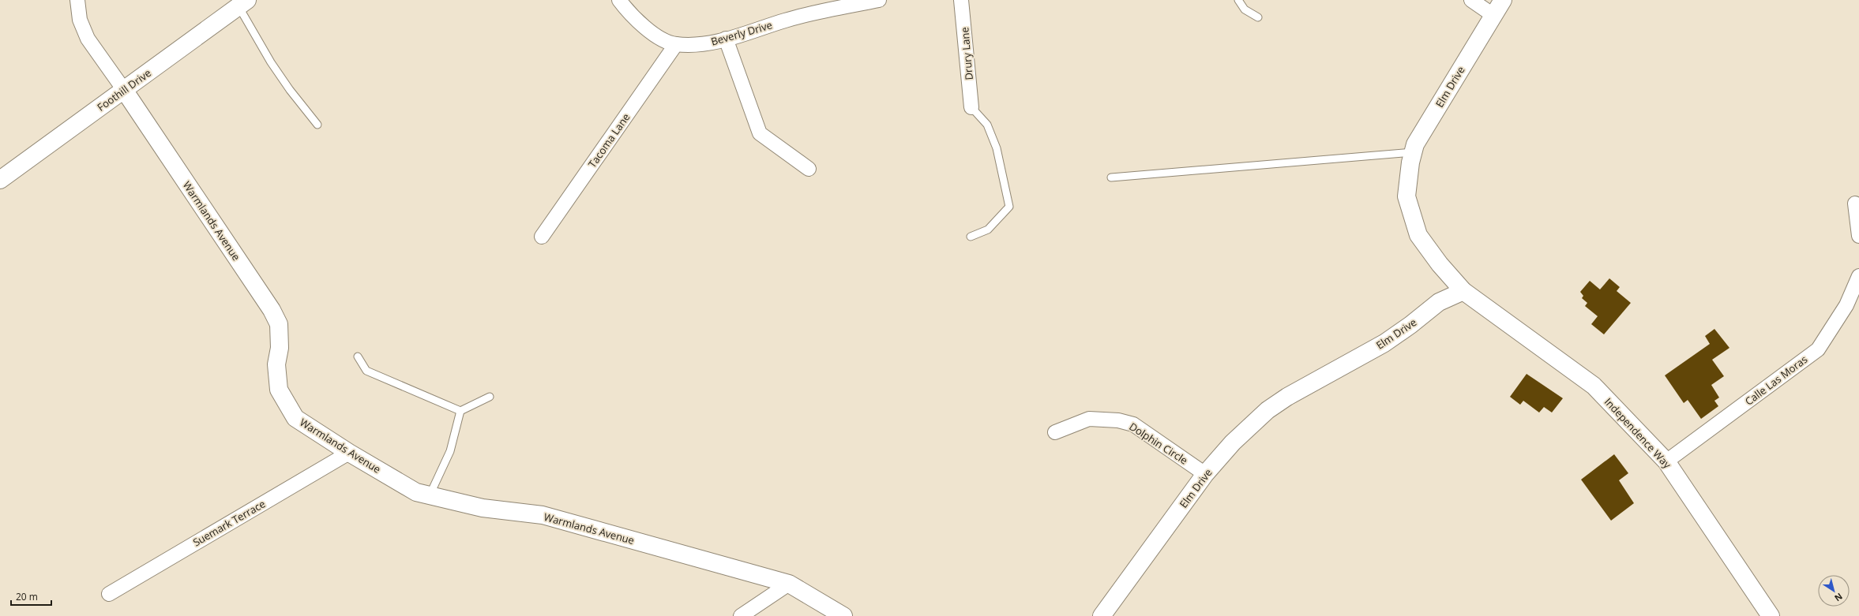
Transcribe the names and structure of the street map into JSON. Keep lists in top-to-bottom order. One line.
{"streets":{"street":["Beverly Drive","Drury Lane","Elm Drive","Foothill Drive","Tacoma Lane","Warmlands Avenue","Calle Las Moras","Independence Way","Dolphin Circle","Suemark Terrace"]},"crossings":[["Beverly Drive","Tacoma Lane"],["Elm Drive","Independence Way"],["Elm Drive","Dolphin Circle"],["Foothill Drive","Warmlands Avenue"],["Warmlands Avenue","Suemark Terrace"],["Calle Las Moras","Independence Way"]],"scale_bar":"20 m","north":"bottom right"}
